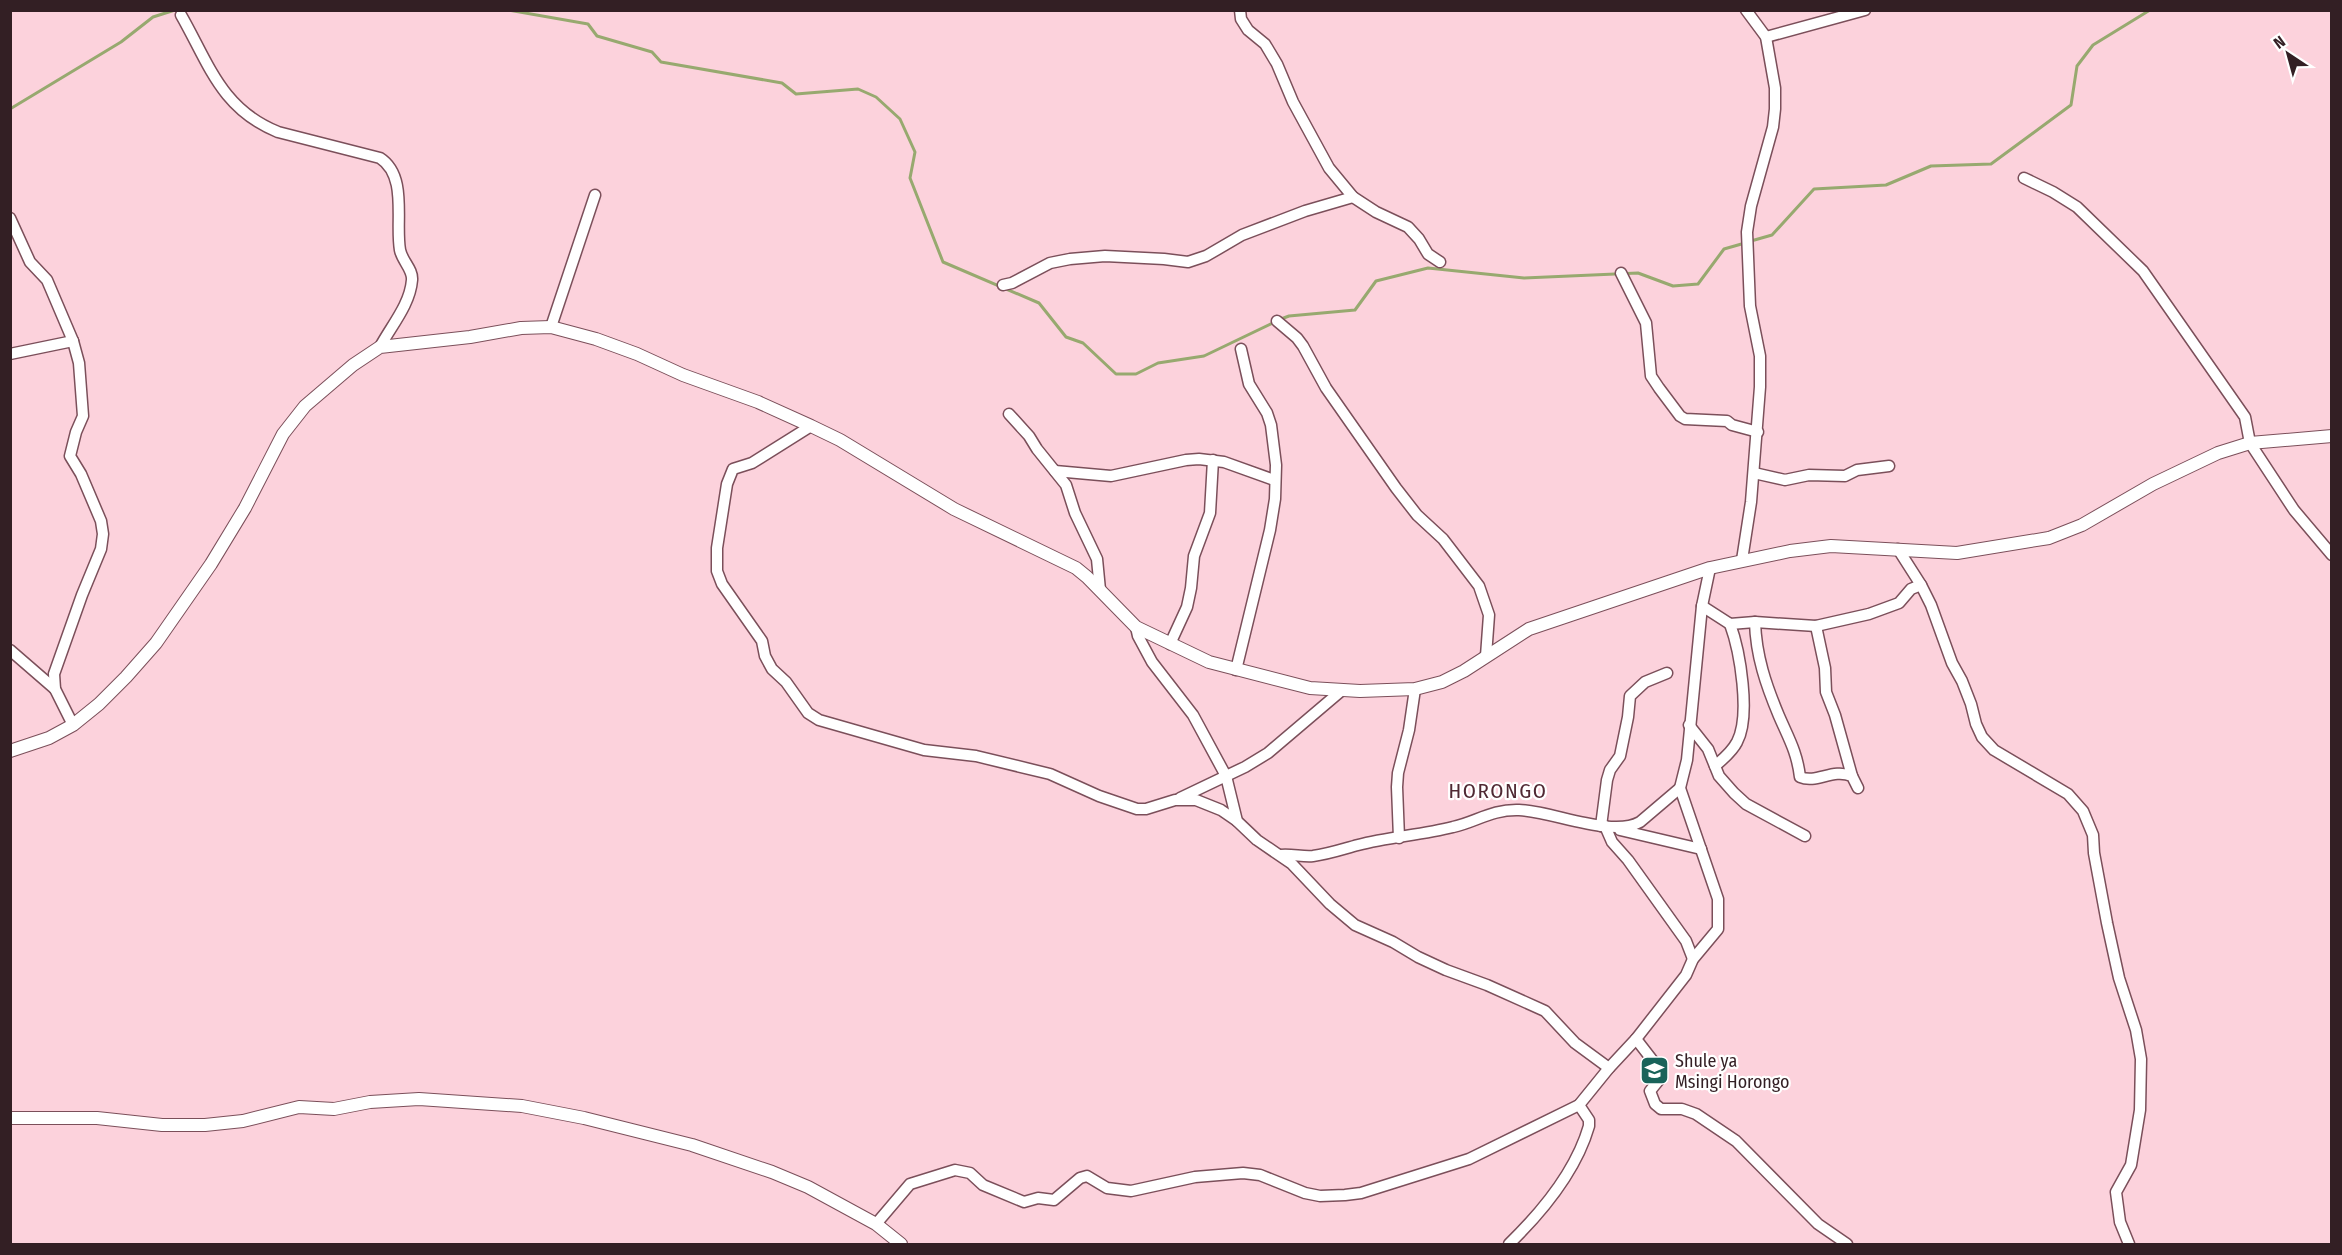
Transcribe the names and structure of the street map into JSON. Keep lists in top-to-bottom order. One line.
{"districts":["HORONGO"],"places":{"school or university":["Shule ya Msingi Horongo"]},"north":"top left"}
